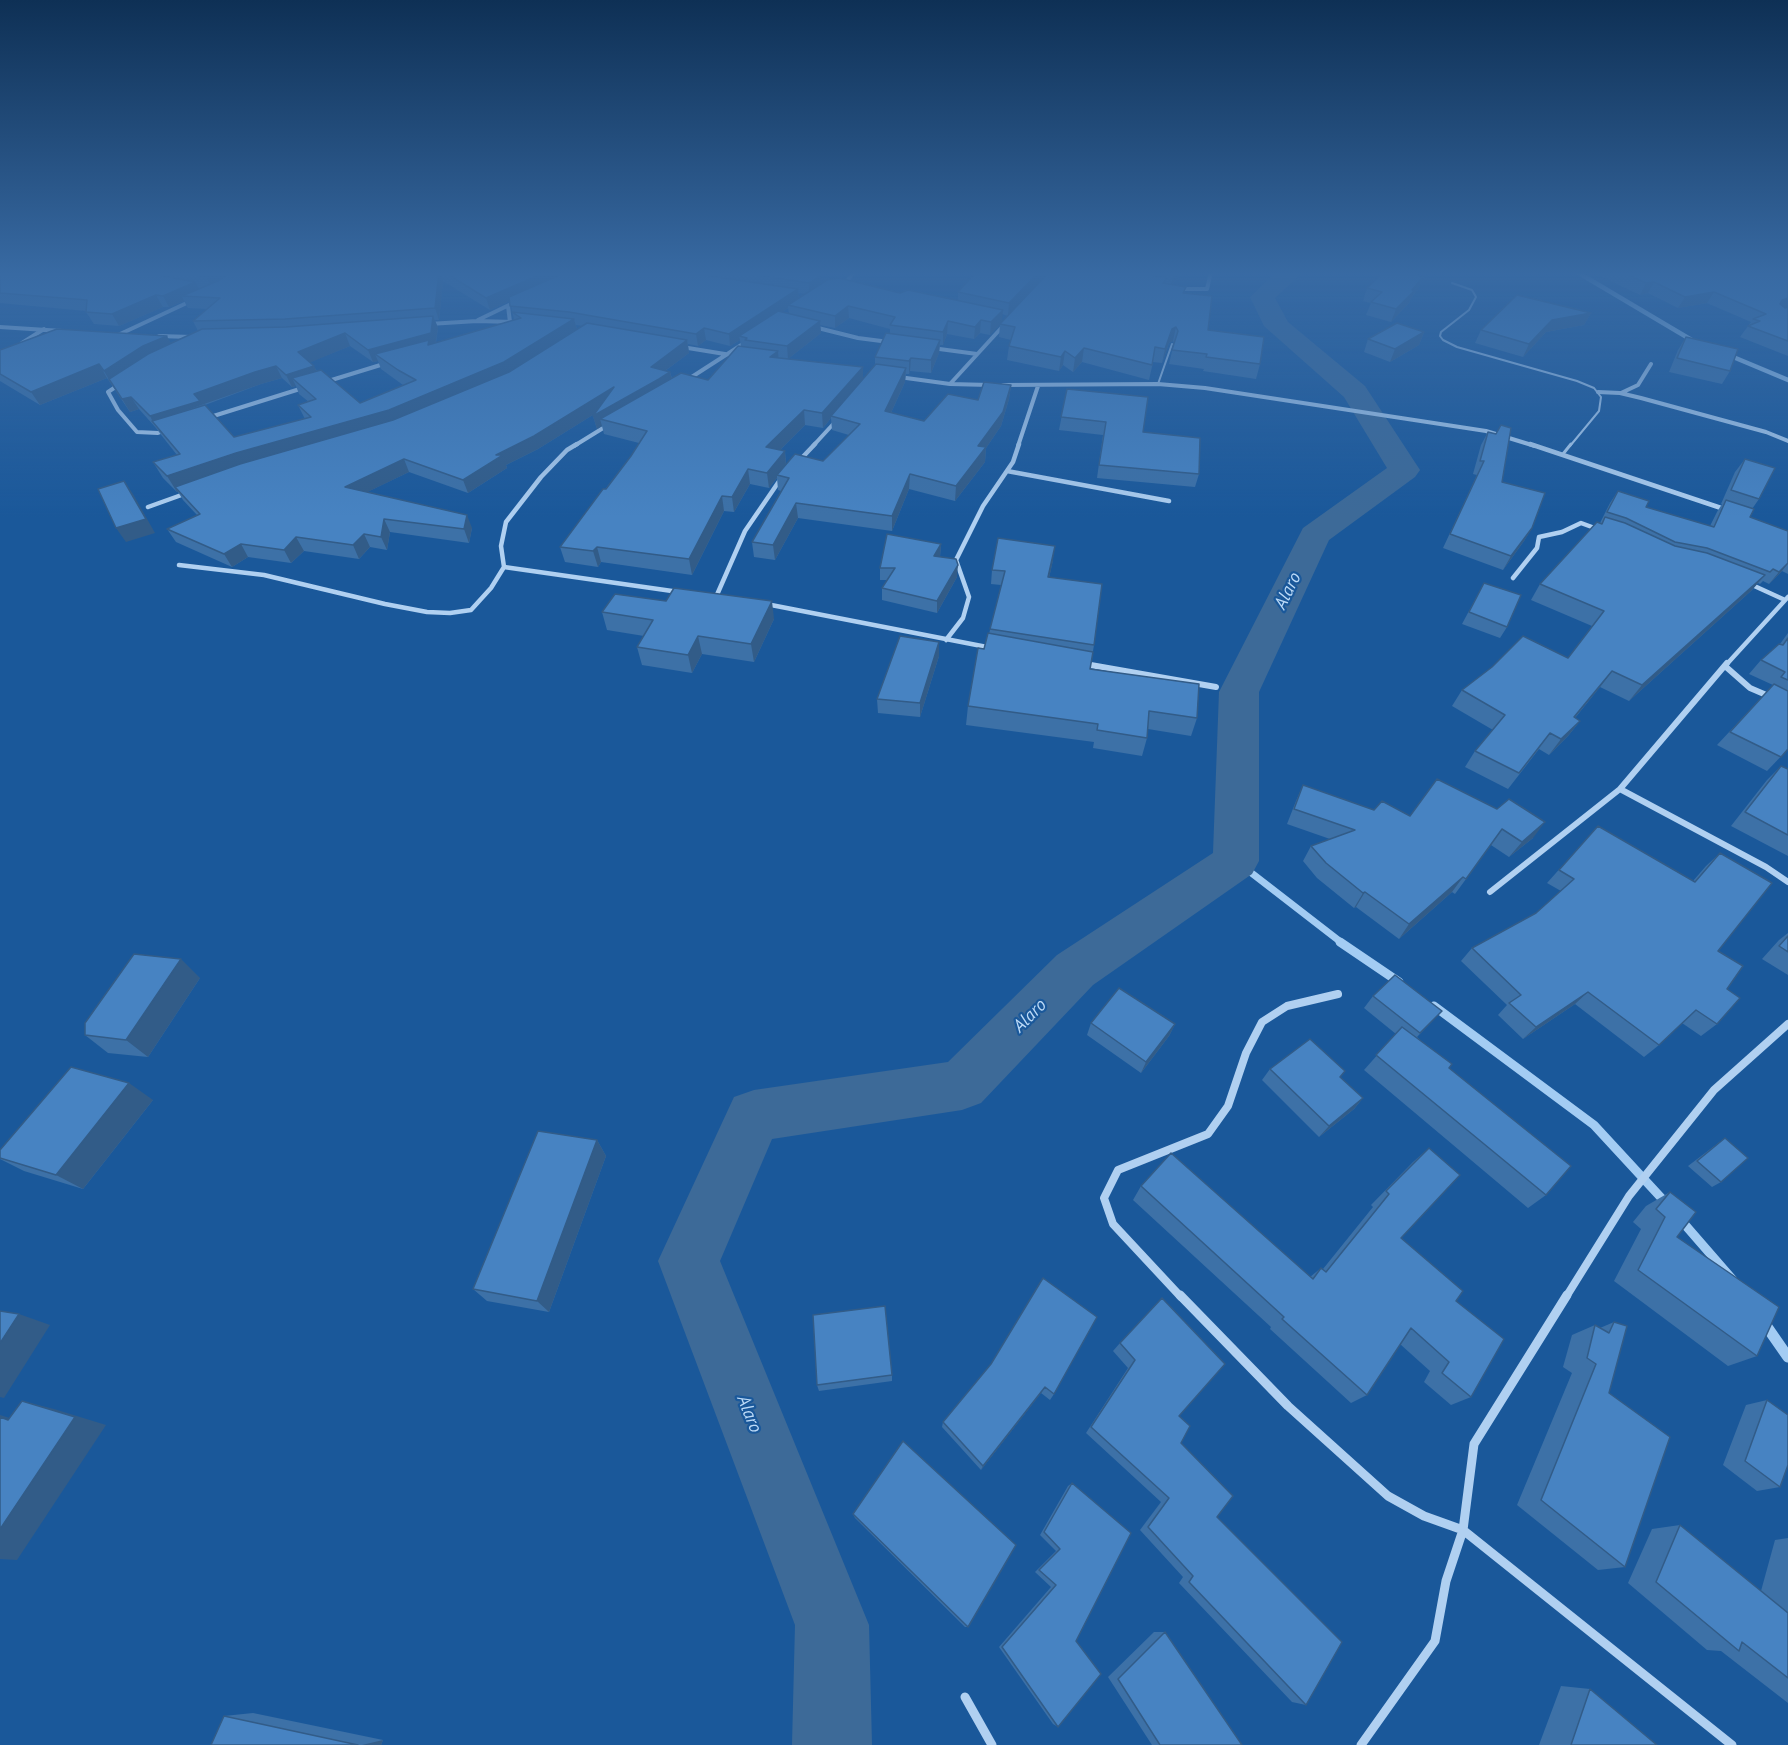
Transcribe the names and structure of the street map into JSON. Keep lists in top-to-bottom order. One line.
{"water":["Alaro"]}
